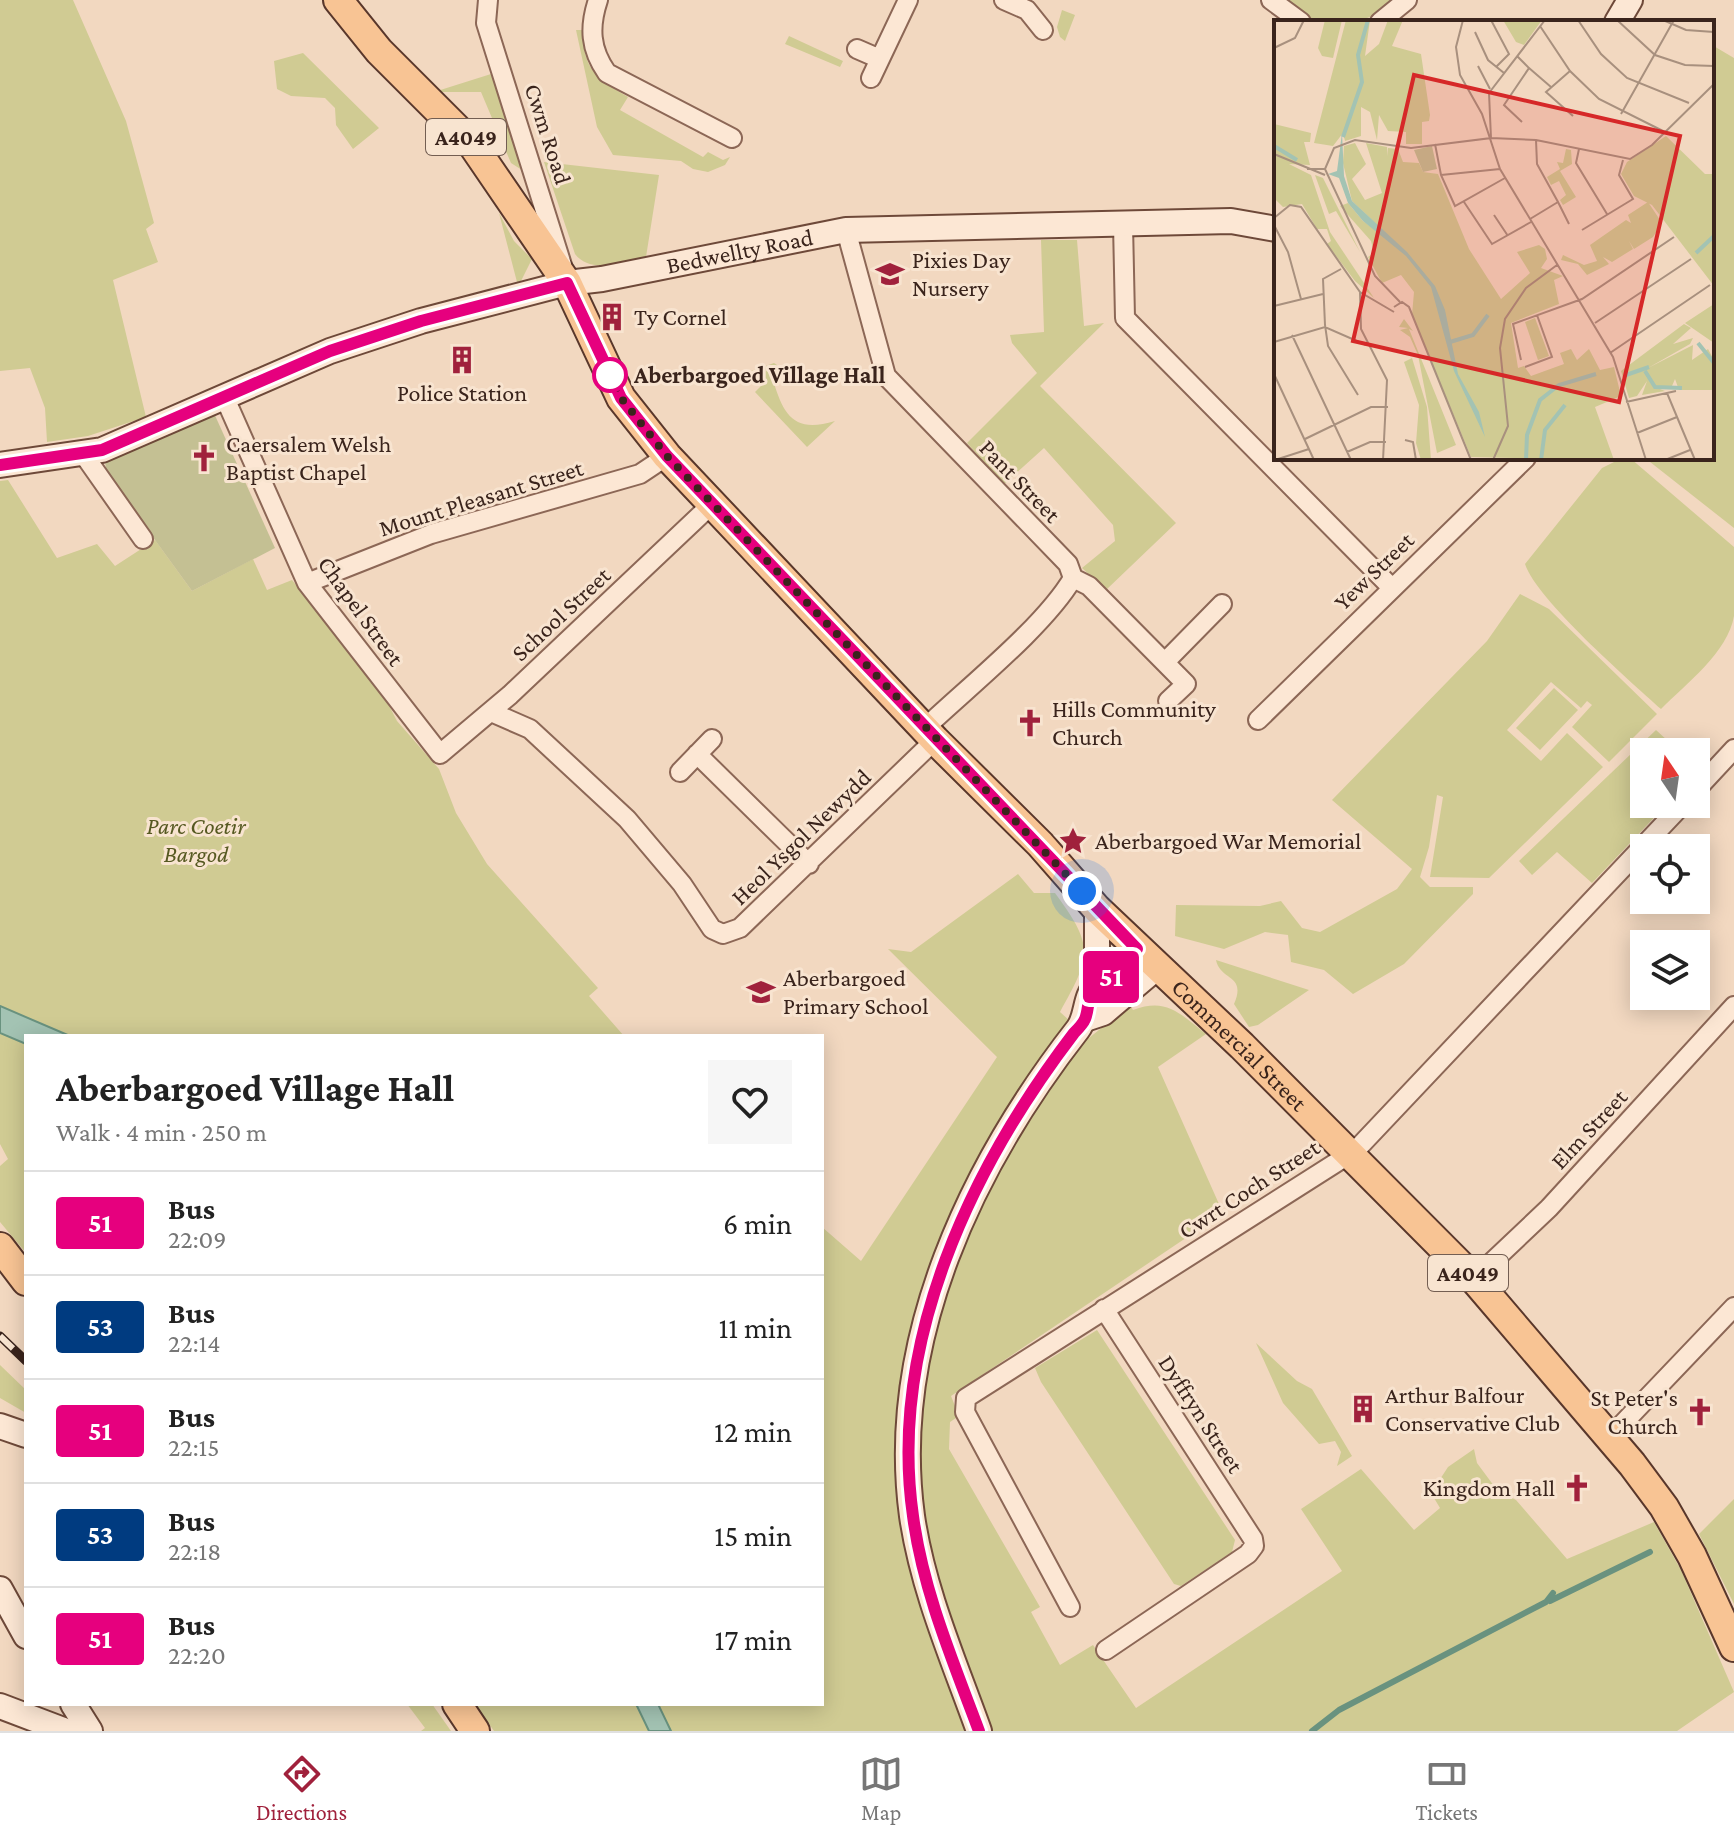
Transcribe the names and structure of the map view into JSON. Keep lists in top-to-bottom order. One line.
{"streets":{"main road":["A4049","Commercial Street"],"street":["Cwm Road","Bedwellty Road","Pant Street","Mount Pleasant Street","Yew Street","Chapel Street","School Street","Heol Ysgol Newydd","Elm Street","Cwrt Coch Street","Dyffryn Street"]},"crossings":[["Cwm Road","A4049"],["Cwm Road","Bedwellty Road"],["Cwm Road","Commercial Street"],["A4049","Bedwellty Road"],["A4049","Commercial Street"],["Bedwellty Road","Pant Street"],["Bedwellty Road","Chapel Street"],["Bedwellty Road","Commercial Street"],["Mount Pleasant Street","Chapel Street"],["Mount Pleasant Street","Commercial Street"],["Chapel Street","School Street"],["School Street","Heol Ysgol Newydd"],["School Street","Commercial Street"],["Heol Ysgol Newydd","Commercial Street"],["Commercial Street","Elm Street"],["Commercial Street","Cwrt Coch Street"],["Cwrt Coch Street","Dyffryn Street"]],"parks":["Parc Coetir Bargod"],"places":{"school or university":["Pixies Day Nursery","Aberbargoed Primary School"],"building":["Ty Cornel","Police Station","Arthur Balfour Conservative Club"],"other":["Aberbargoed Village Hall"],"church":["Caersalem Welsh Baptist Chapel","Hills Community Church","St Peter's Church","Kingdom Hall"],"place":["Aberbargoed War Memorial"]},"lines":["bus line 51"],"north":"top","page":{"on_map":"51","heading":["Aberbargoed Village Hall","Walk · 4 min · 250 m"],"list":[{"mark":"51","name":"Bus","note":"22:09","value":"6 min"},{"mark":"53","name":"Bus","note":"22:14","value":"11 min"},{"mark":"51","name":"Bus","note":"22:15","value":"12 min"},{"mark":"53","name":"Bus","note":"22:18","value":"15 min"},{"mark":"51","name":"Bus","note":"22:20","value":"17 min"}],"tabs":["Directions","Map","Tickets"]}}
